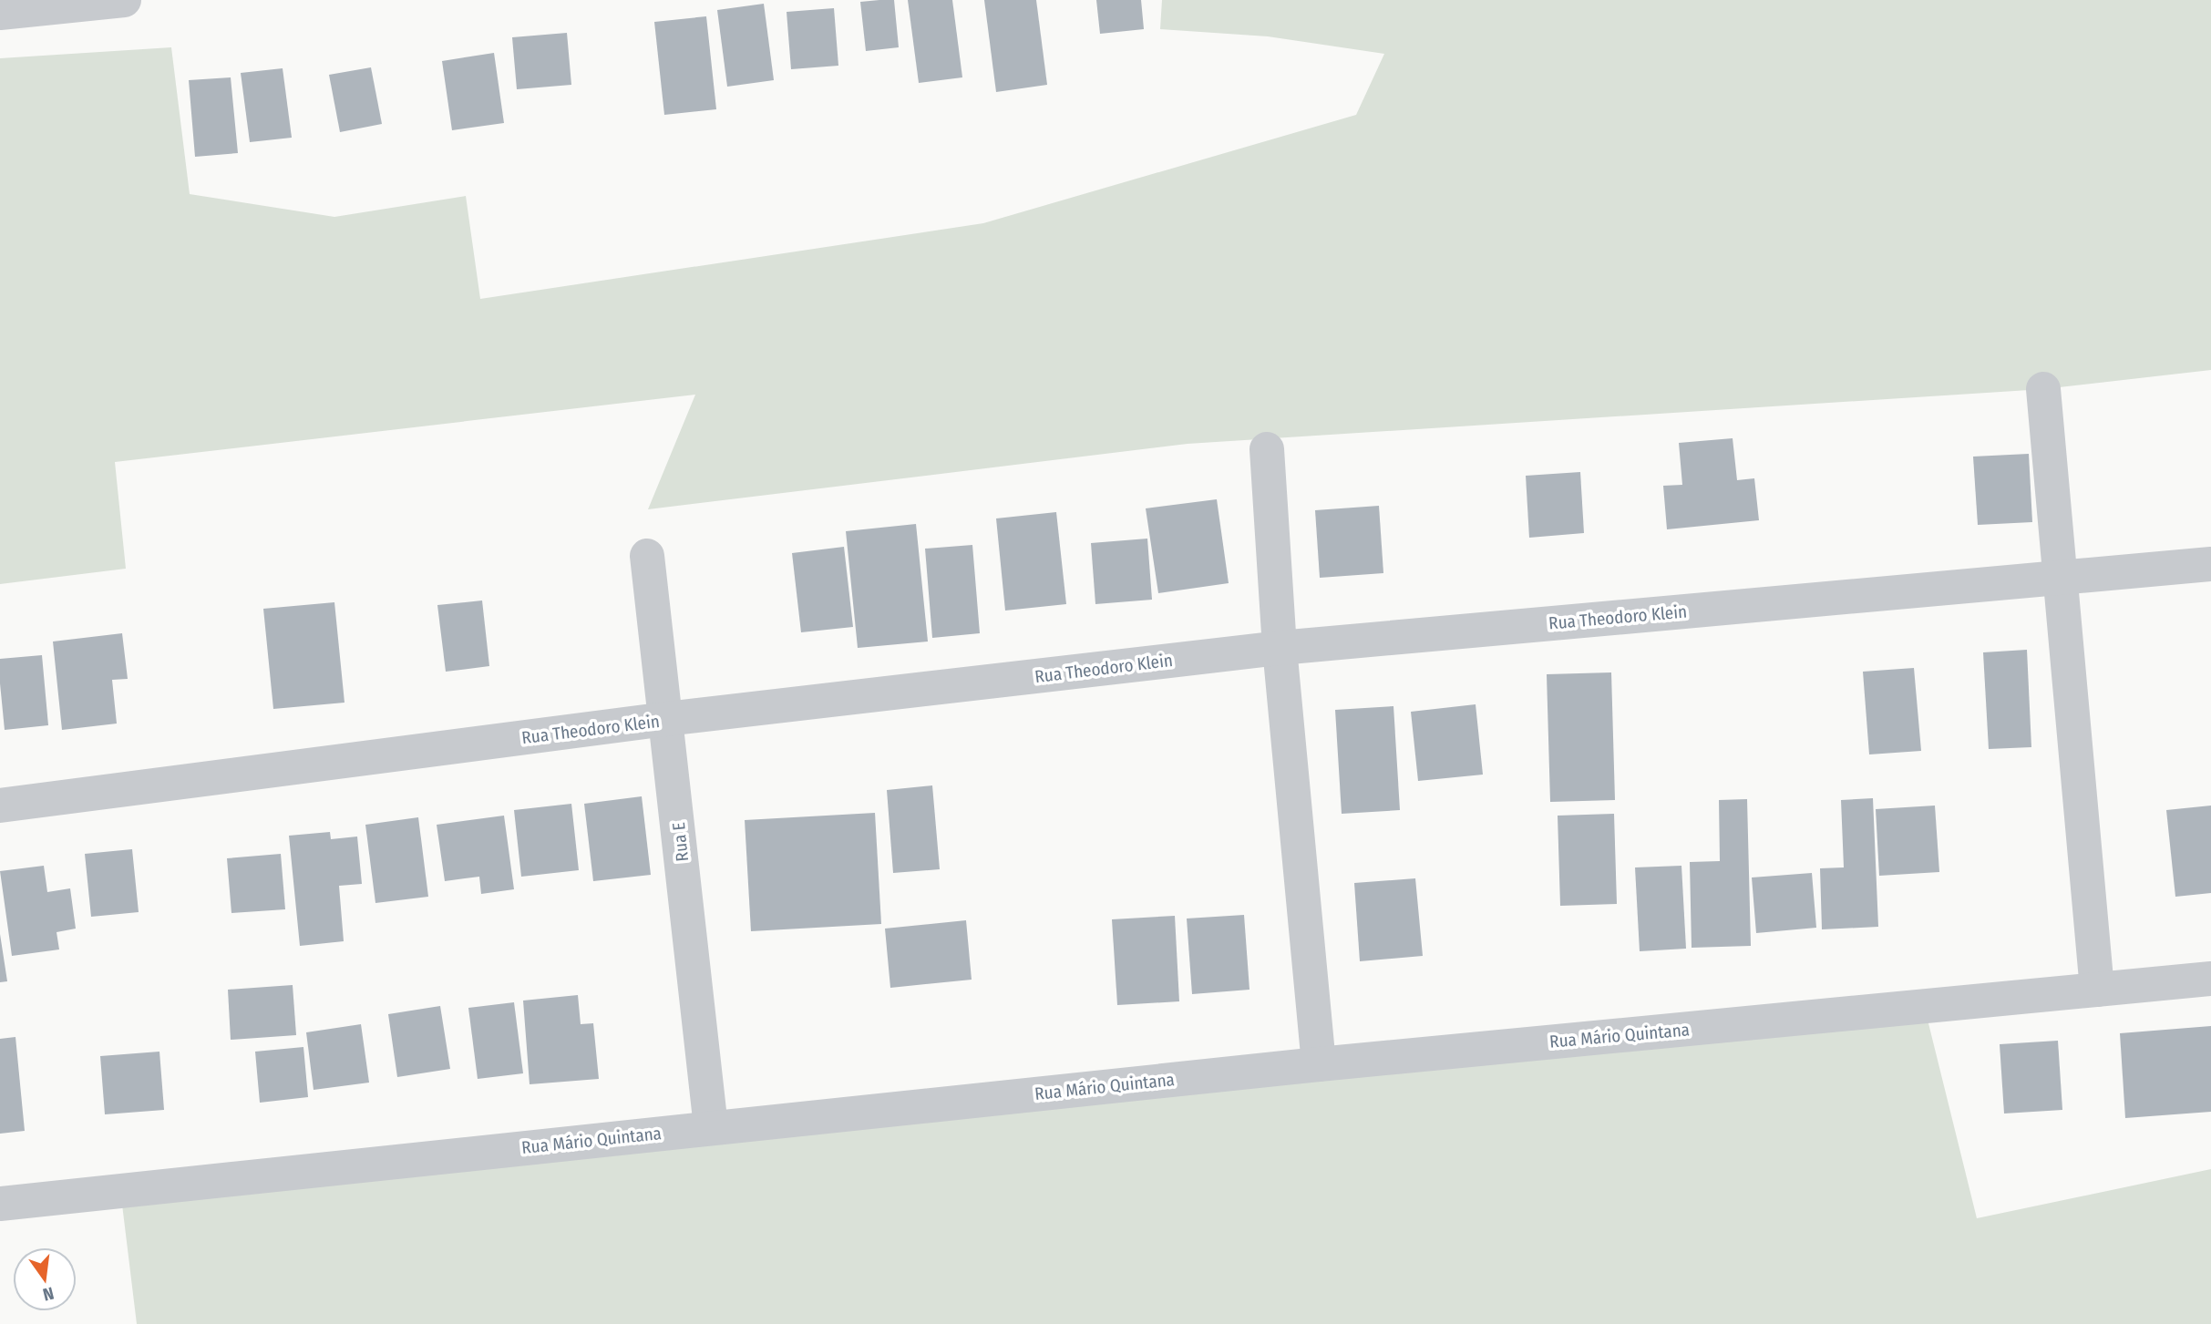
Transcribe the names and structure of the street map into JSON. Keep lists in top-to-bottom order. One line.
{"streets":{"street":["Rua Theodoro Klein","Rua E","Rua Mário Quintana"]},"crossings":[["Rua Theodoro Klein","Rua E"],["Rua E","Rua Mário Quintana"]],"north":"bottom"}
